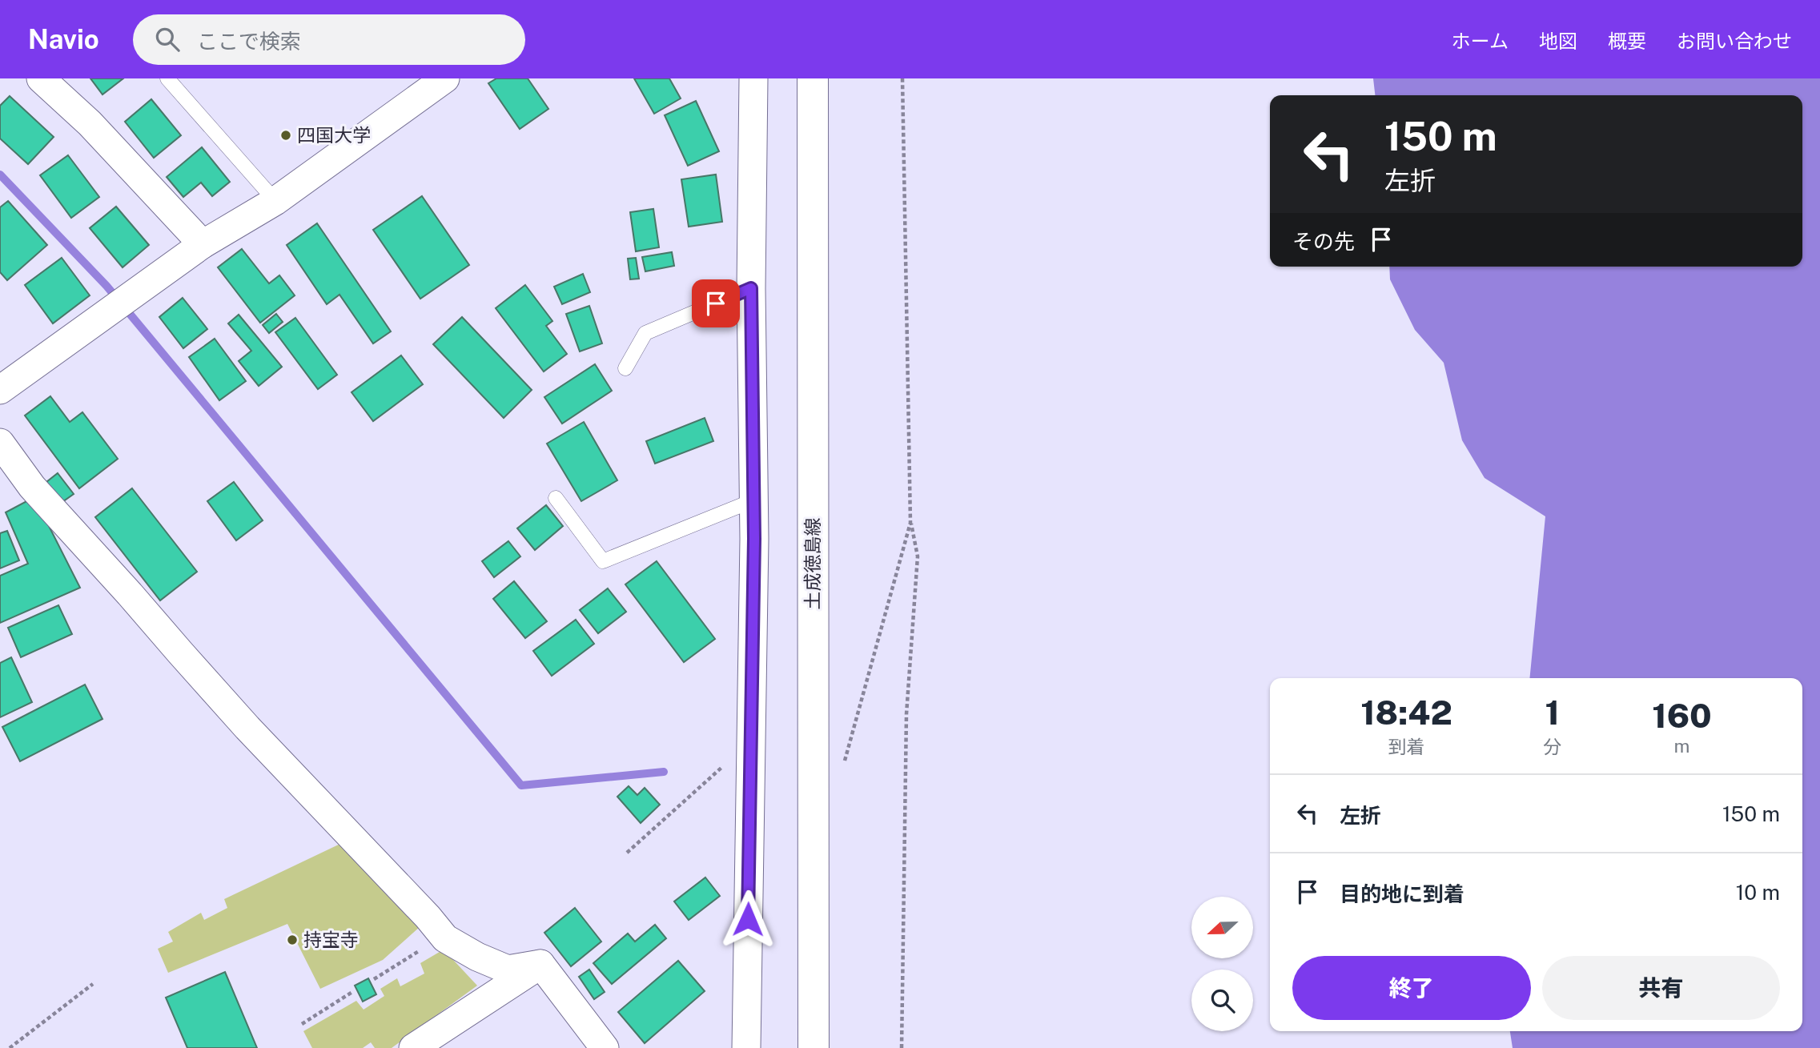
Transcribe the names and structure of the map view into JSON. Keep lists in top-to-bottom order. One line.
{"streets":{"main road":["土成徳島線"]},"places":["四国大学","持宝寺"],"north":"left","page":{"header":"Navio","search":"ここで検索","nav":["ホーム","地図","概要","お問い合わせ"],"turn":["150 m","左折"],"then":"その先","eta":["18:42","到着","1","分","160","m"],"list":[{"name":"左折","value":"150 m"},{"name":"目的地に到着","value":"10 m"}],"buttons":["終了","共有"]}}
